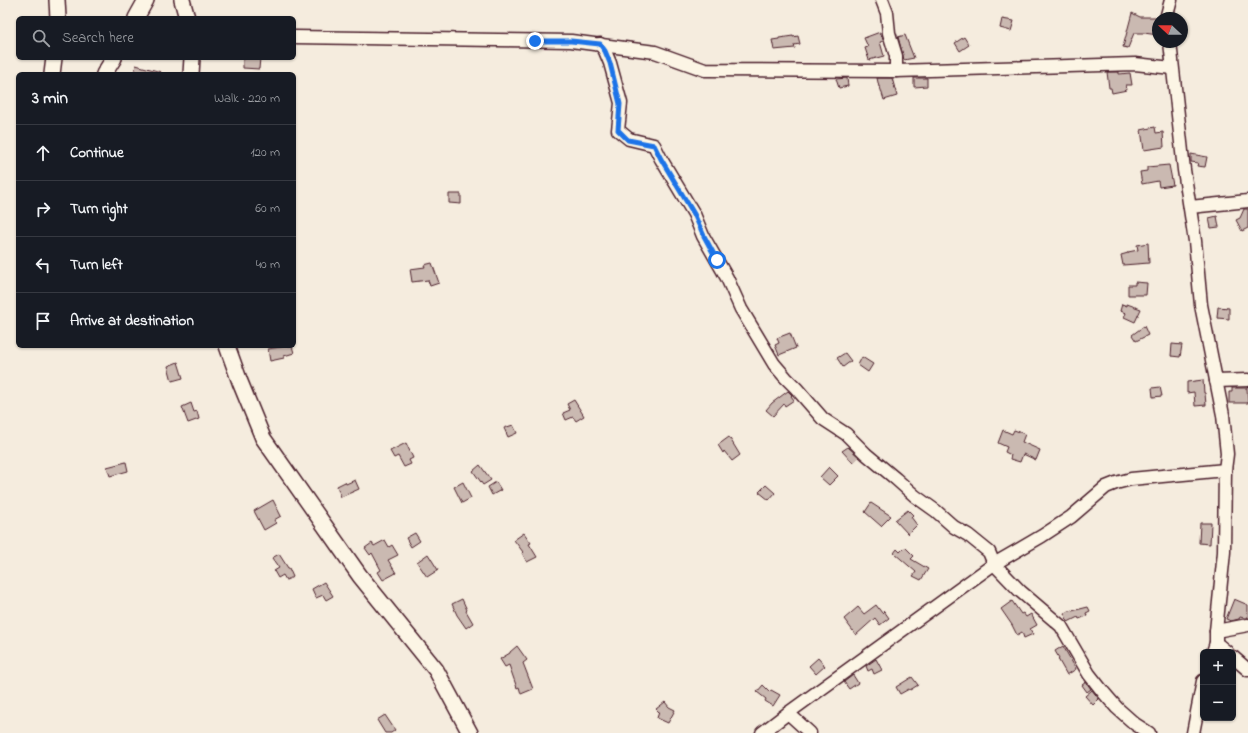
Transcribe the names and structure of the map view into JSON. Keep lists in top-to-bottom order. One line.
{"north":"left","page":{"search":"Search here","heading":["3 min","Walk · 220 m"],"list":[["Continue","120 m"],["Turn right","60 m"],["Turn left","40 m"],"Arrive at destination"],"map_buttons":["+","−"]}}
